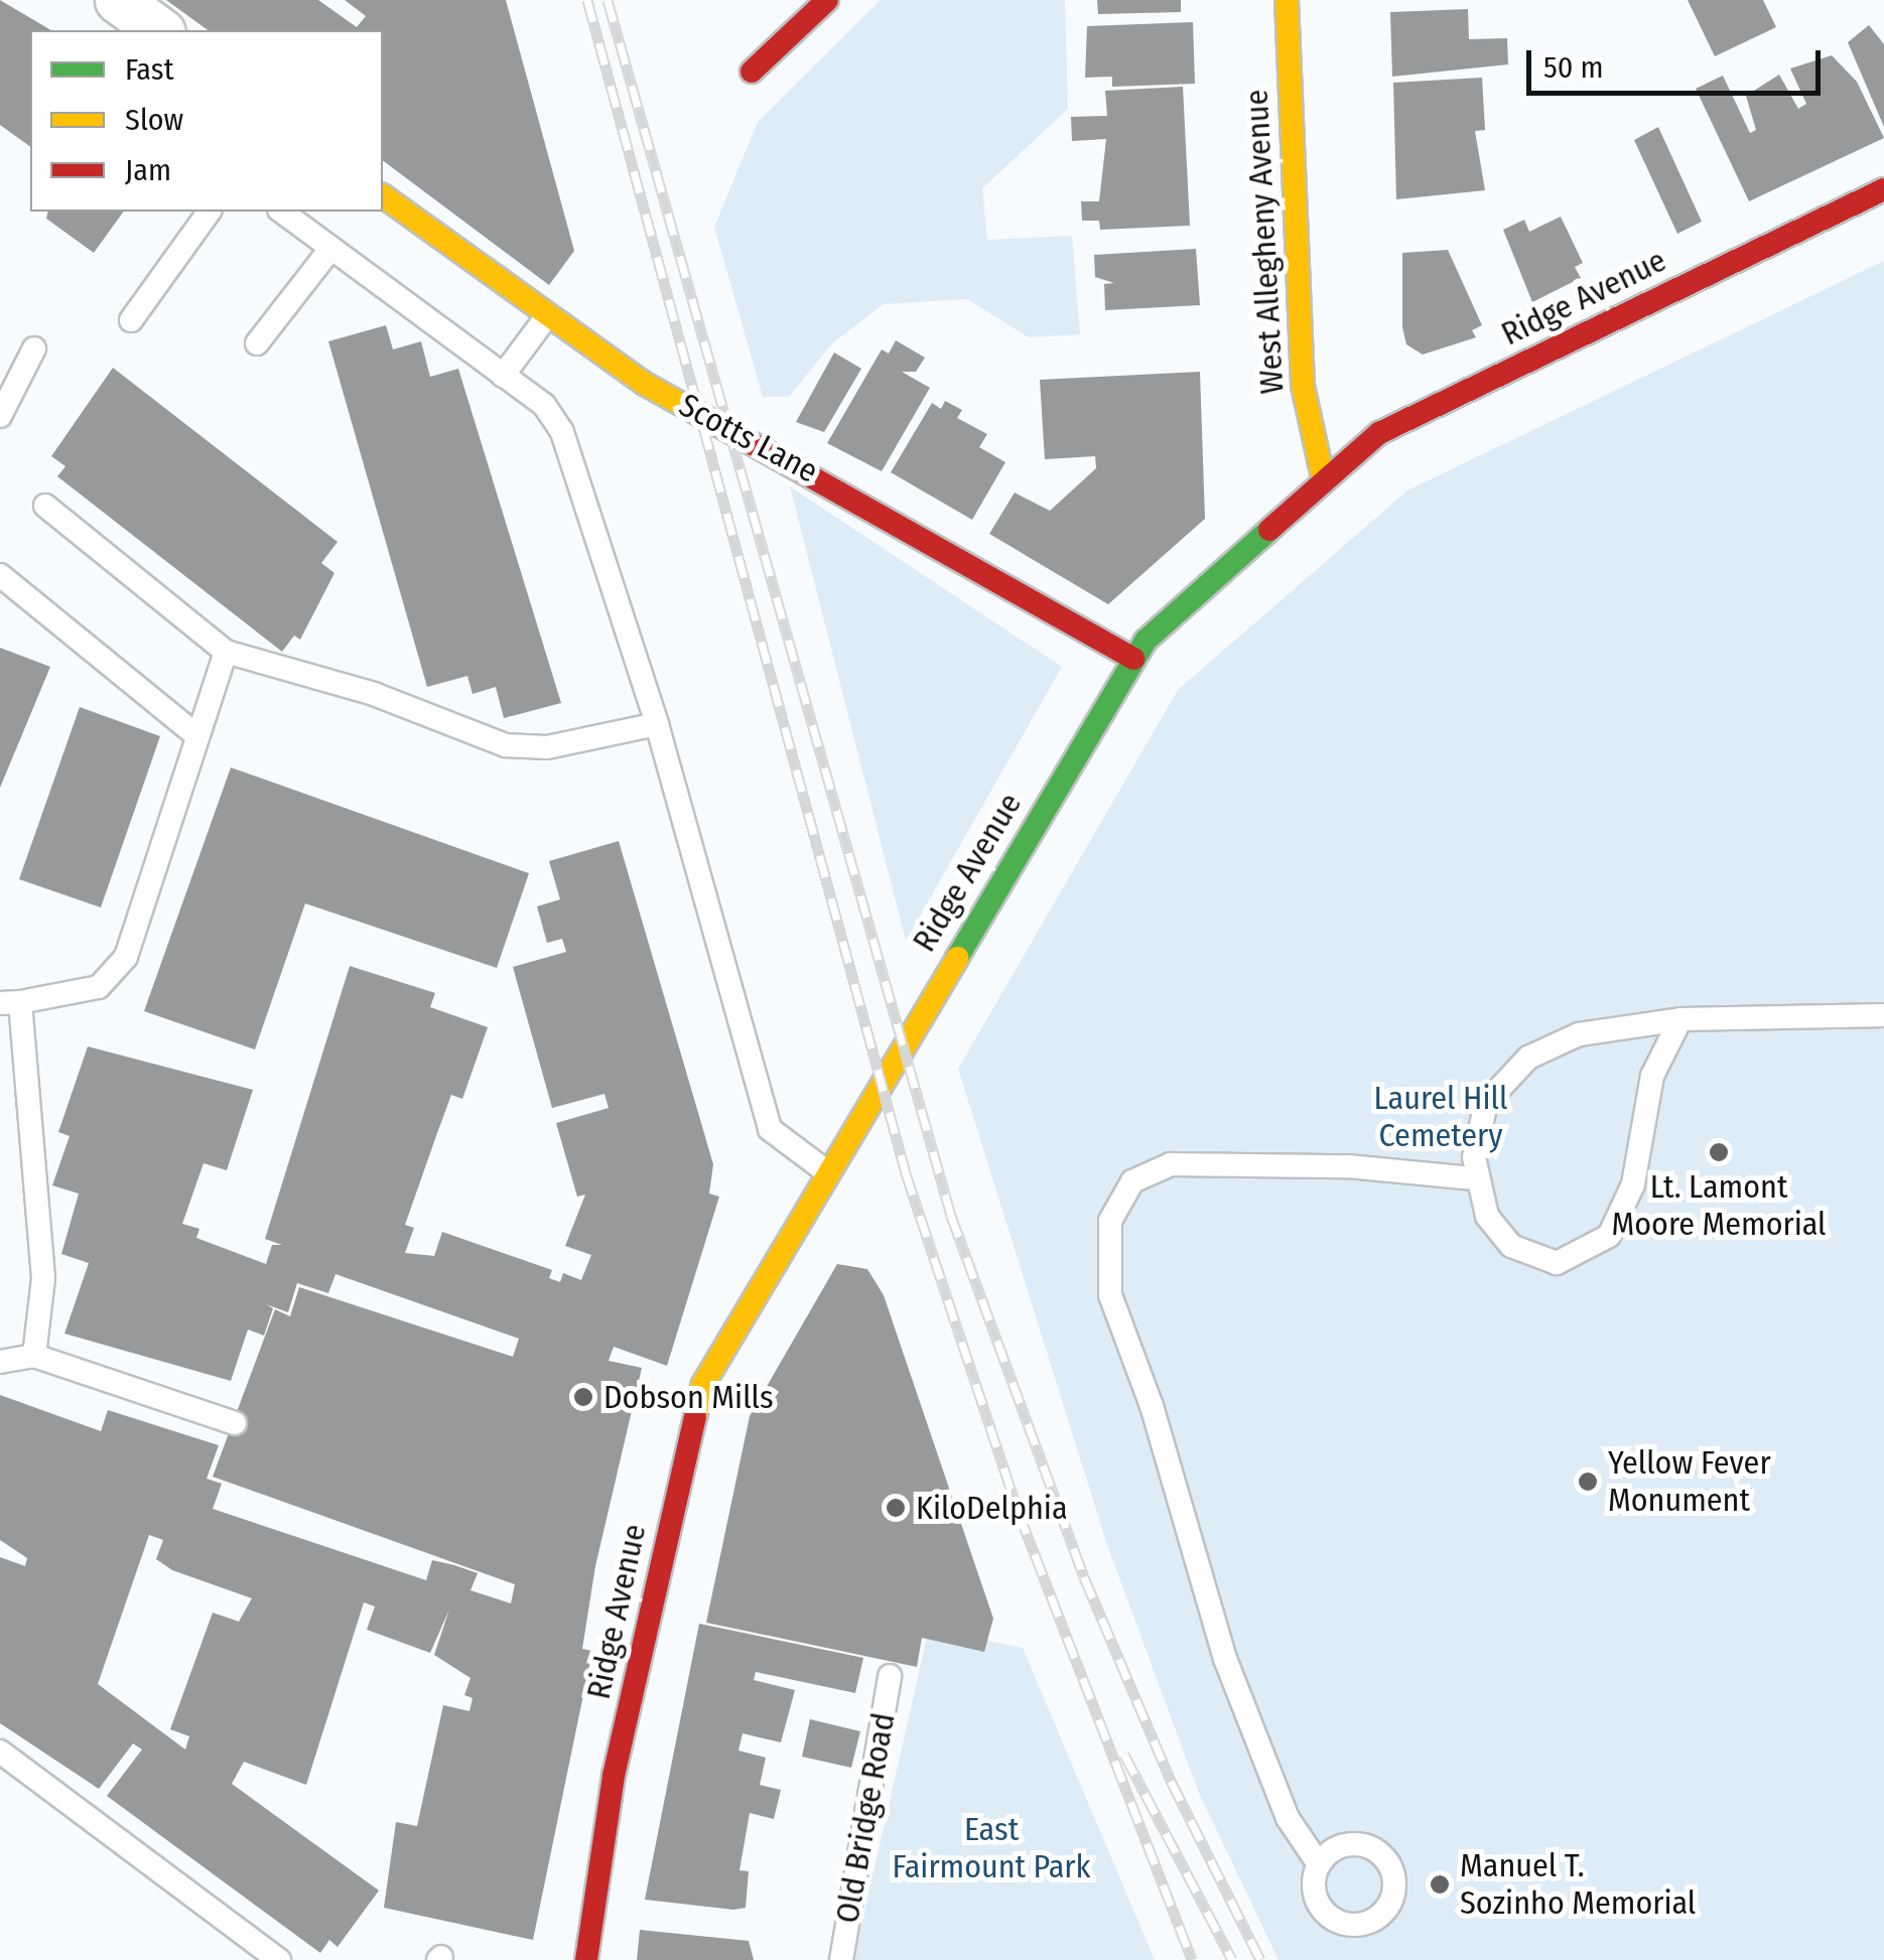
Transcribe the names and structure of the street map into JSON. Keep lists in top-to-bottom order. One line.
{"streets":{"main road":["West Allegheny Avenue","Ridge Avenue","Scotts Lane"],"lane":["Old Bridge Road"]},"crossings":[["West Allegheny Avenue","Ridge Avenue"],["Ridge Avenue","Scotts Lane"]],"parks":["Laurel Hill Cemetery","East Fairmount Park"],"places":["Lt. Lamont Moore Memorial","Dobson Mills","Yellow Fever Monument","KiloDelphia","Manuel T. Sozinho Memorial"],"legend":["Fast","Slow","Jam"],"scale_bar":"50 m"}
